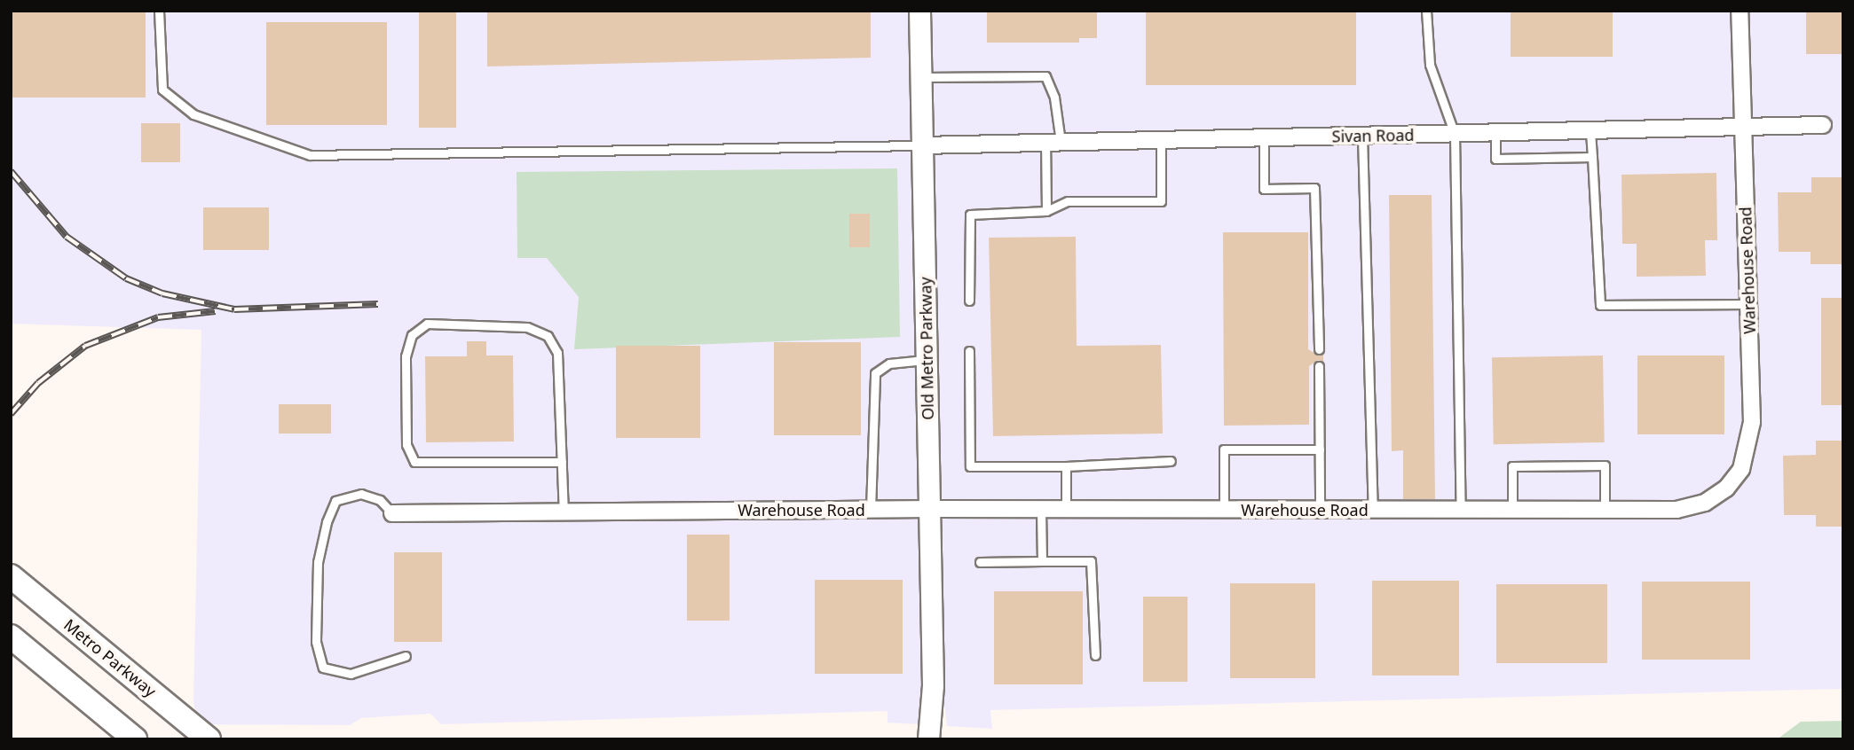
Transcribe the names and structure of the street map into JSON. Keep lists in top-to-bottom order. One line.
{"streets":{"main road":["Metro Parkway"],"street":["Sivan Road","Warehouse Road","Old Metro Parkway"]},"crossings":[["Sivan Road","Warehouse Road"],["Sivan Road","Old Metro Parkway"],["Warehouse Road","Old Metro Parkway"]]}
